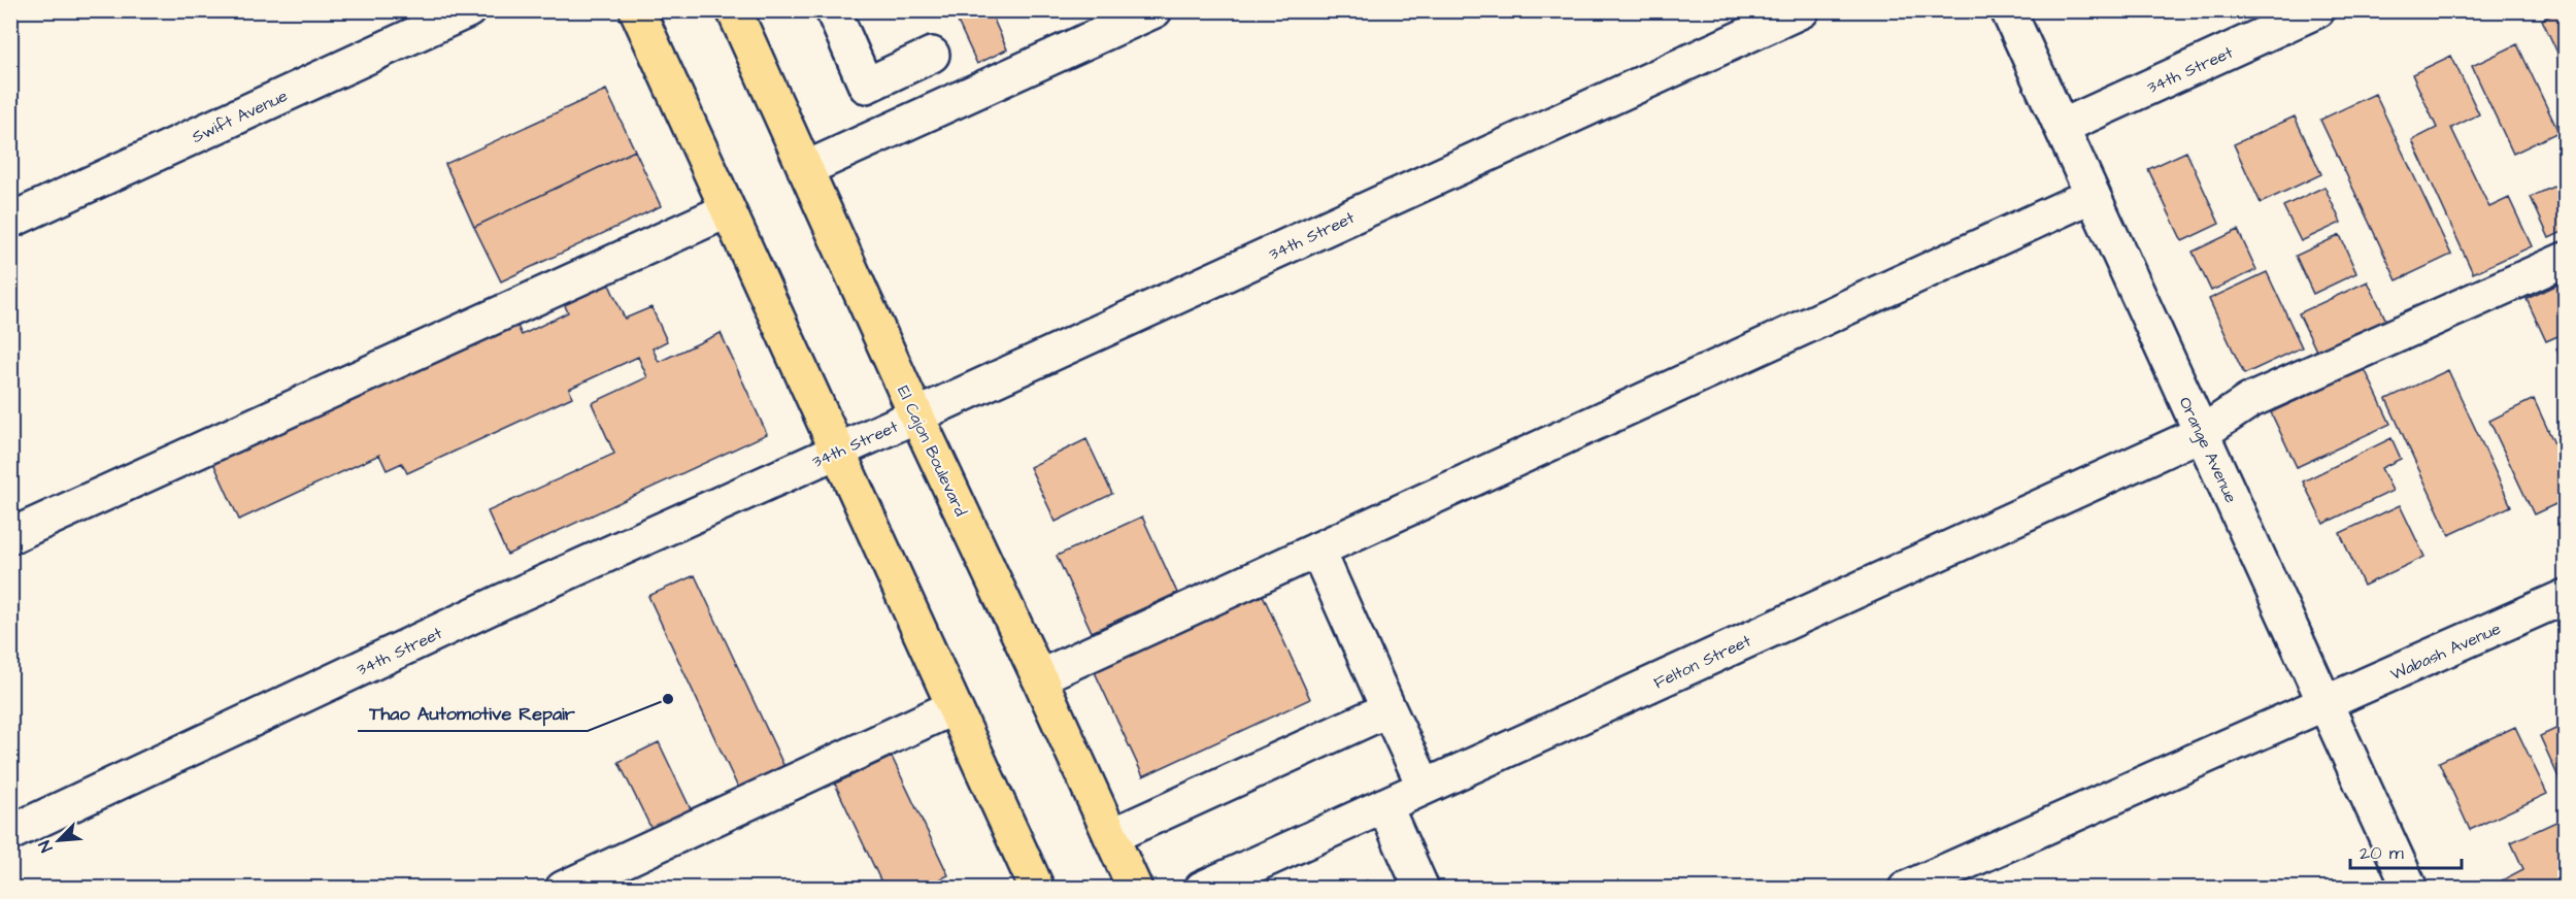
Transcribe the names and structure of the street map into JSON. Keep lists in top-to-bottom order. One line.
{"streets":{"main road":["El Cajon Boulevard"],"street":["34th Street","Swift Avenue","Orange Avenue","Wabash Avenue","Felton Street"]},"crossings":[["34th Street","Orange Avenue"],["34th Street","El Cajon Boulevard"],["Orange Avenue","Wabash Avenue"],["Orange Avenue","Felton Street"]],"places":["Thao Automotive Repair"],"scale_bar":"20 m","north":"bottom left"}
